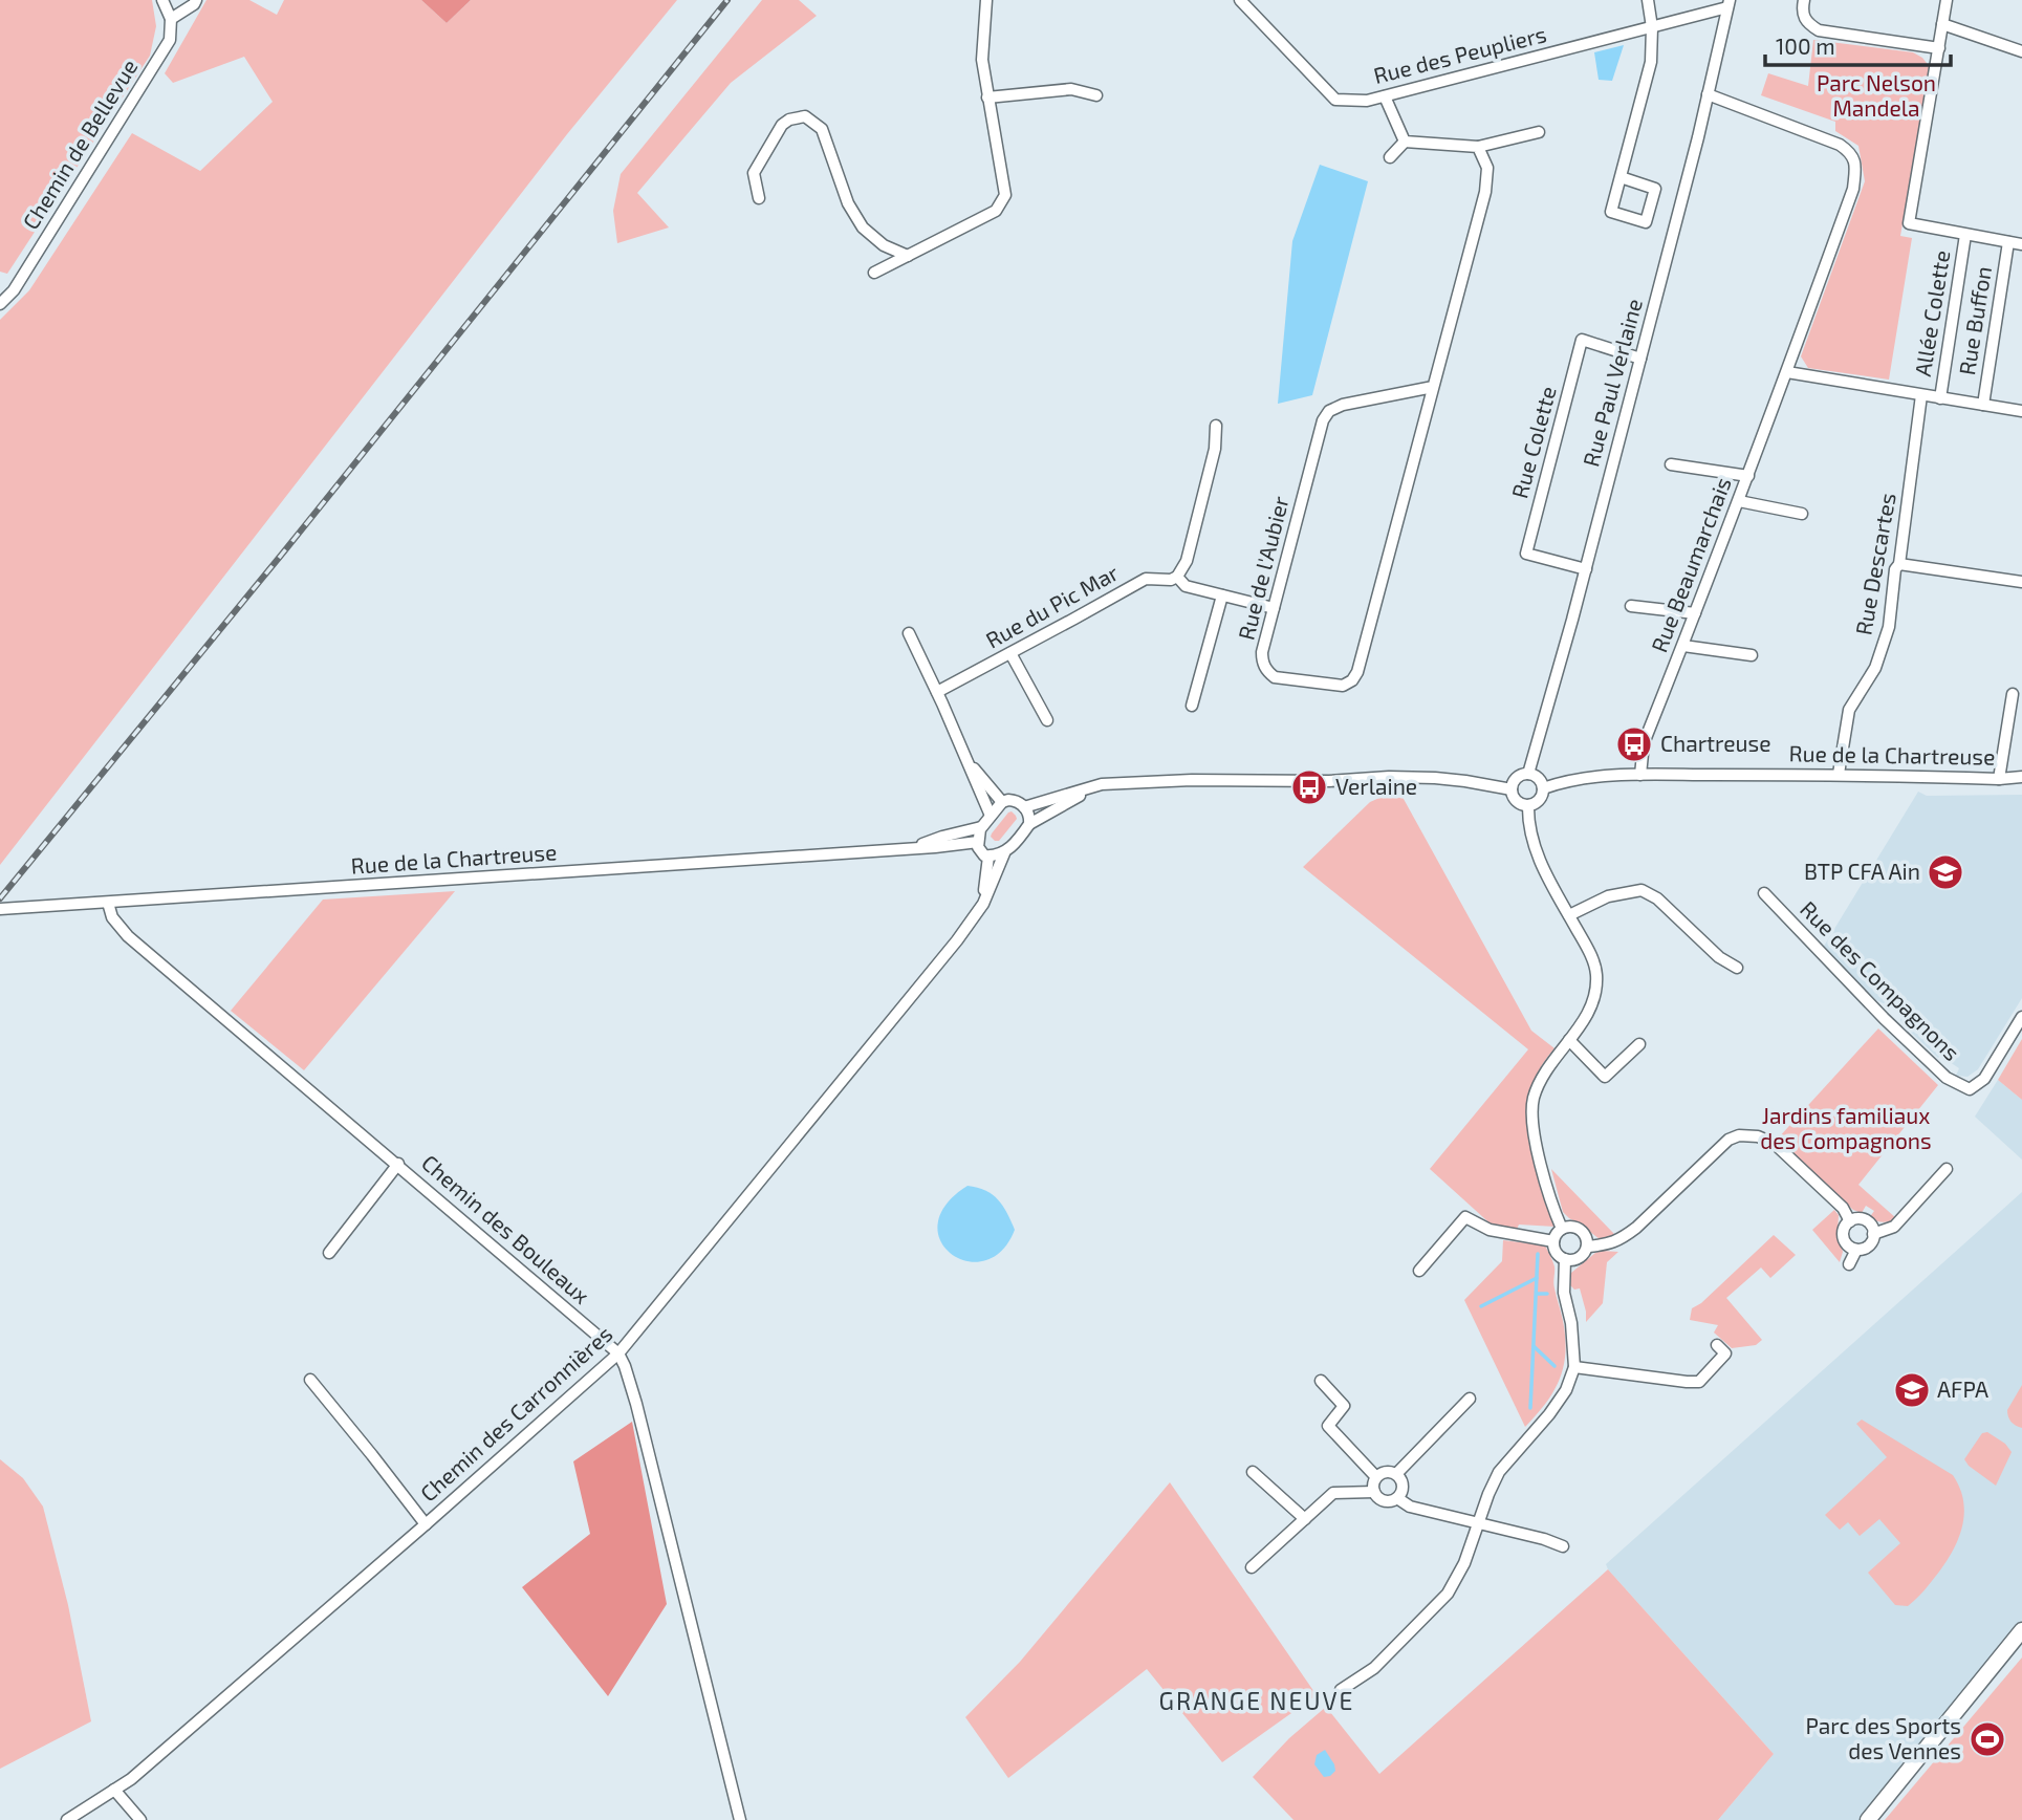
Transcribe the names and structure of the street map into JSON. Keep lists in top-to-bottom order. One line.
{"streets":{"street":["Rue des Peupliers","Chemin de Bellevue","Allée Colette","Rue Buffon","Rue Paul Verlaine","Rue Colette","Rue Descartes","Rue Beaumarchais","Rue de l'Aubier","Rue du Pic Mar","Rue de la Chartreuse","Rue des Compagnons","Chemin des Bouleaux","Chemin des Carronnières"]},"crossings":[["Rue des Peupliers","Rue Paul Verlaine"],["Rue Paul Verlaine","Rue Colette"],["Rue Paul Verlaine","Rue Beaumarchais"],["Rue Paul Verlaine","Rue de la Chartreuse"],["Rue Descartes","Rue de la Chartreuse"],["Rue Beaumarchais","Rue de la Chartreuse"],["Rue de la Chartreuse","Chemin des Bouleaux"],["Rue de la Chartreuse","Chemin des Carronnières"],["Chemin des Bouleaux","Chemin des Carronnières"]],"districts":["GRANGE NEUVE"],"parks":["Parc Nelson Mandela","Jardins familiaux des Compagnons"],"places":{"bus stop":["Chartreuse","Verlaine"],"school or university":["BTP CFA Ain","AFPA"],"sports":["Parc des Sports des Vennes"]},"scale_bar":"100 m"}
